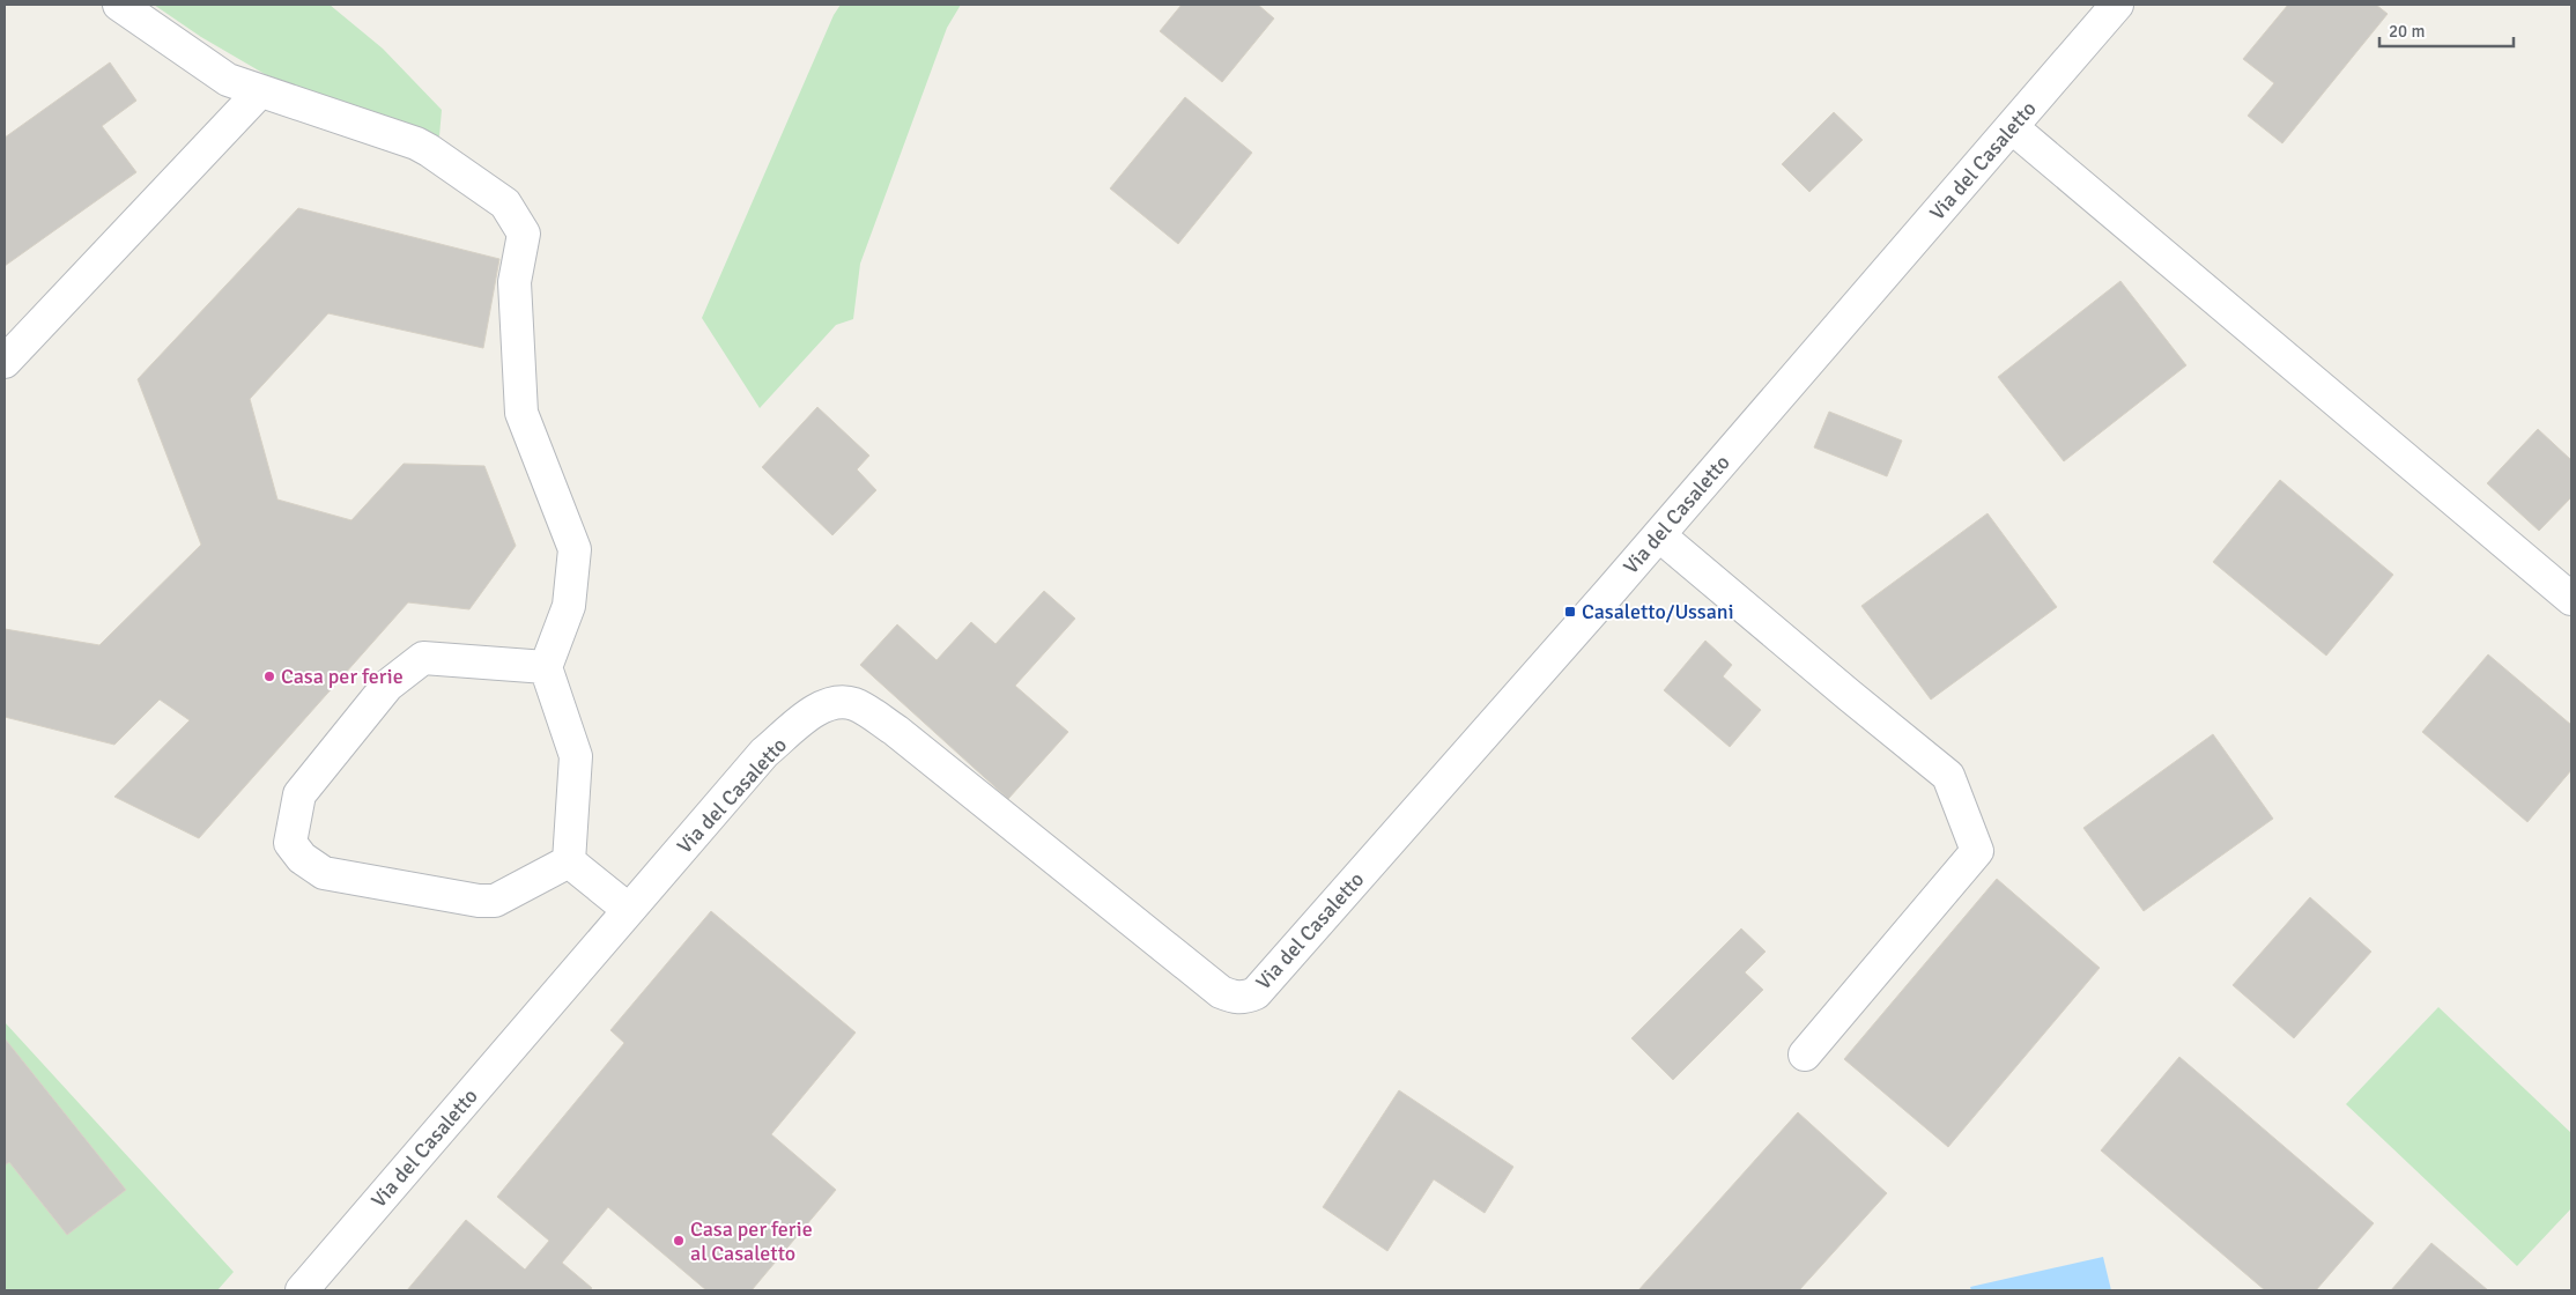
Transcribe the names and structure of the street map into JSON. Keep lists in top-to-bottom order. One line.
{"streets":{"street":["Via del Casaletto"]},"places":{"transit":["Casaletto/Ussani"],"other":["Casa per ferie","Casa per ferie al Casaletto"]},"scale_bar":"20 m"}
